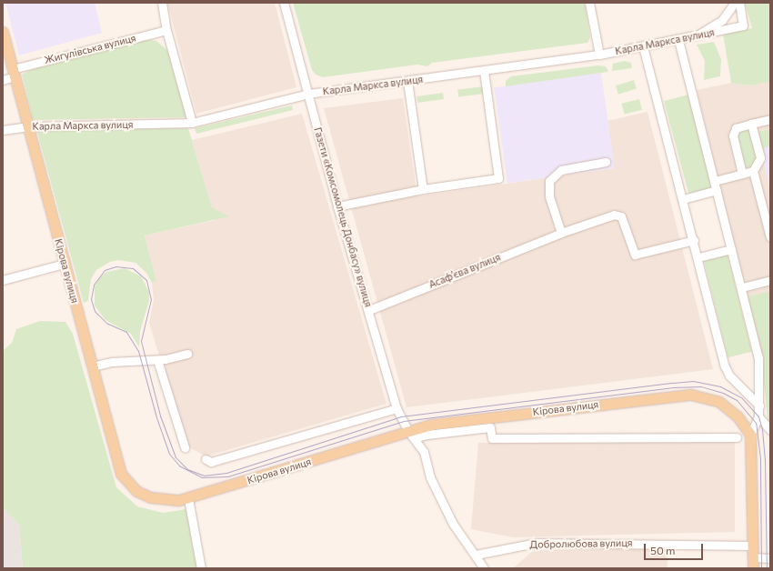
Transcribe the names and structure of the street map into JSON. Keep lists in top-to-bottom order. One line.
{"streets":{"main road":["Кірова вулиця"],"street":["Карла Маркса вулиця","Жигулівська вулиця","Газети «Комсомолець Донбасу» вулиця","Асаф’єва вулиця","Добролюбова вулиця"]},"crossings":[["Карла Маркса вулиця","Газети «Комсомолець Донбасу» вулиця"],["Карла Маркса вулиця","Кірова вулиця"],["Жигулівська вулиця","Кірова вулиця"],["Газети «Комсомолець Донбасу» вулиця","Кірова вулиця"],["Газети «Комсомолець Донбасу» вулиця","Асаф’єва вулиця"],["Газети «Комсомолець Донбасу» вулиця","Добролюбова вулиця"]],"scale_bar":"50 m"}
